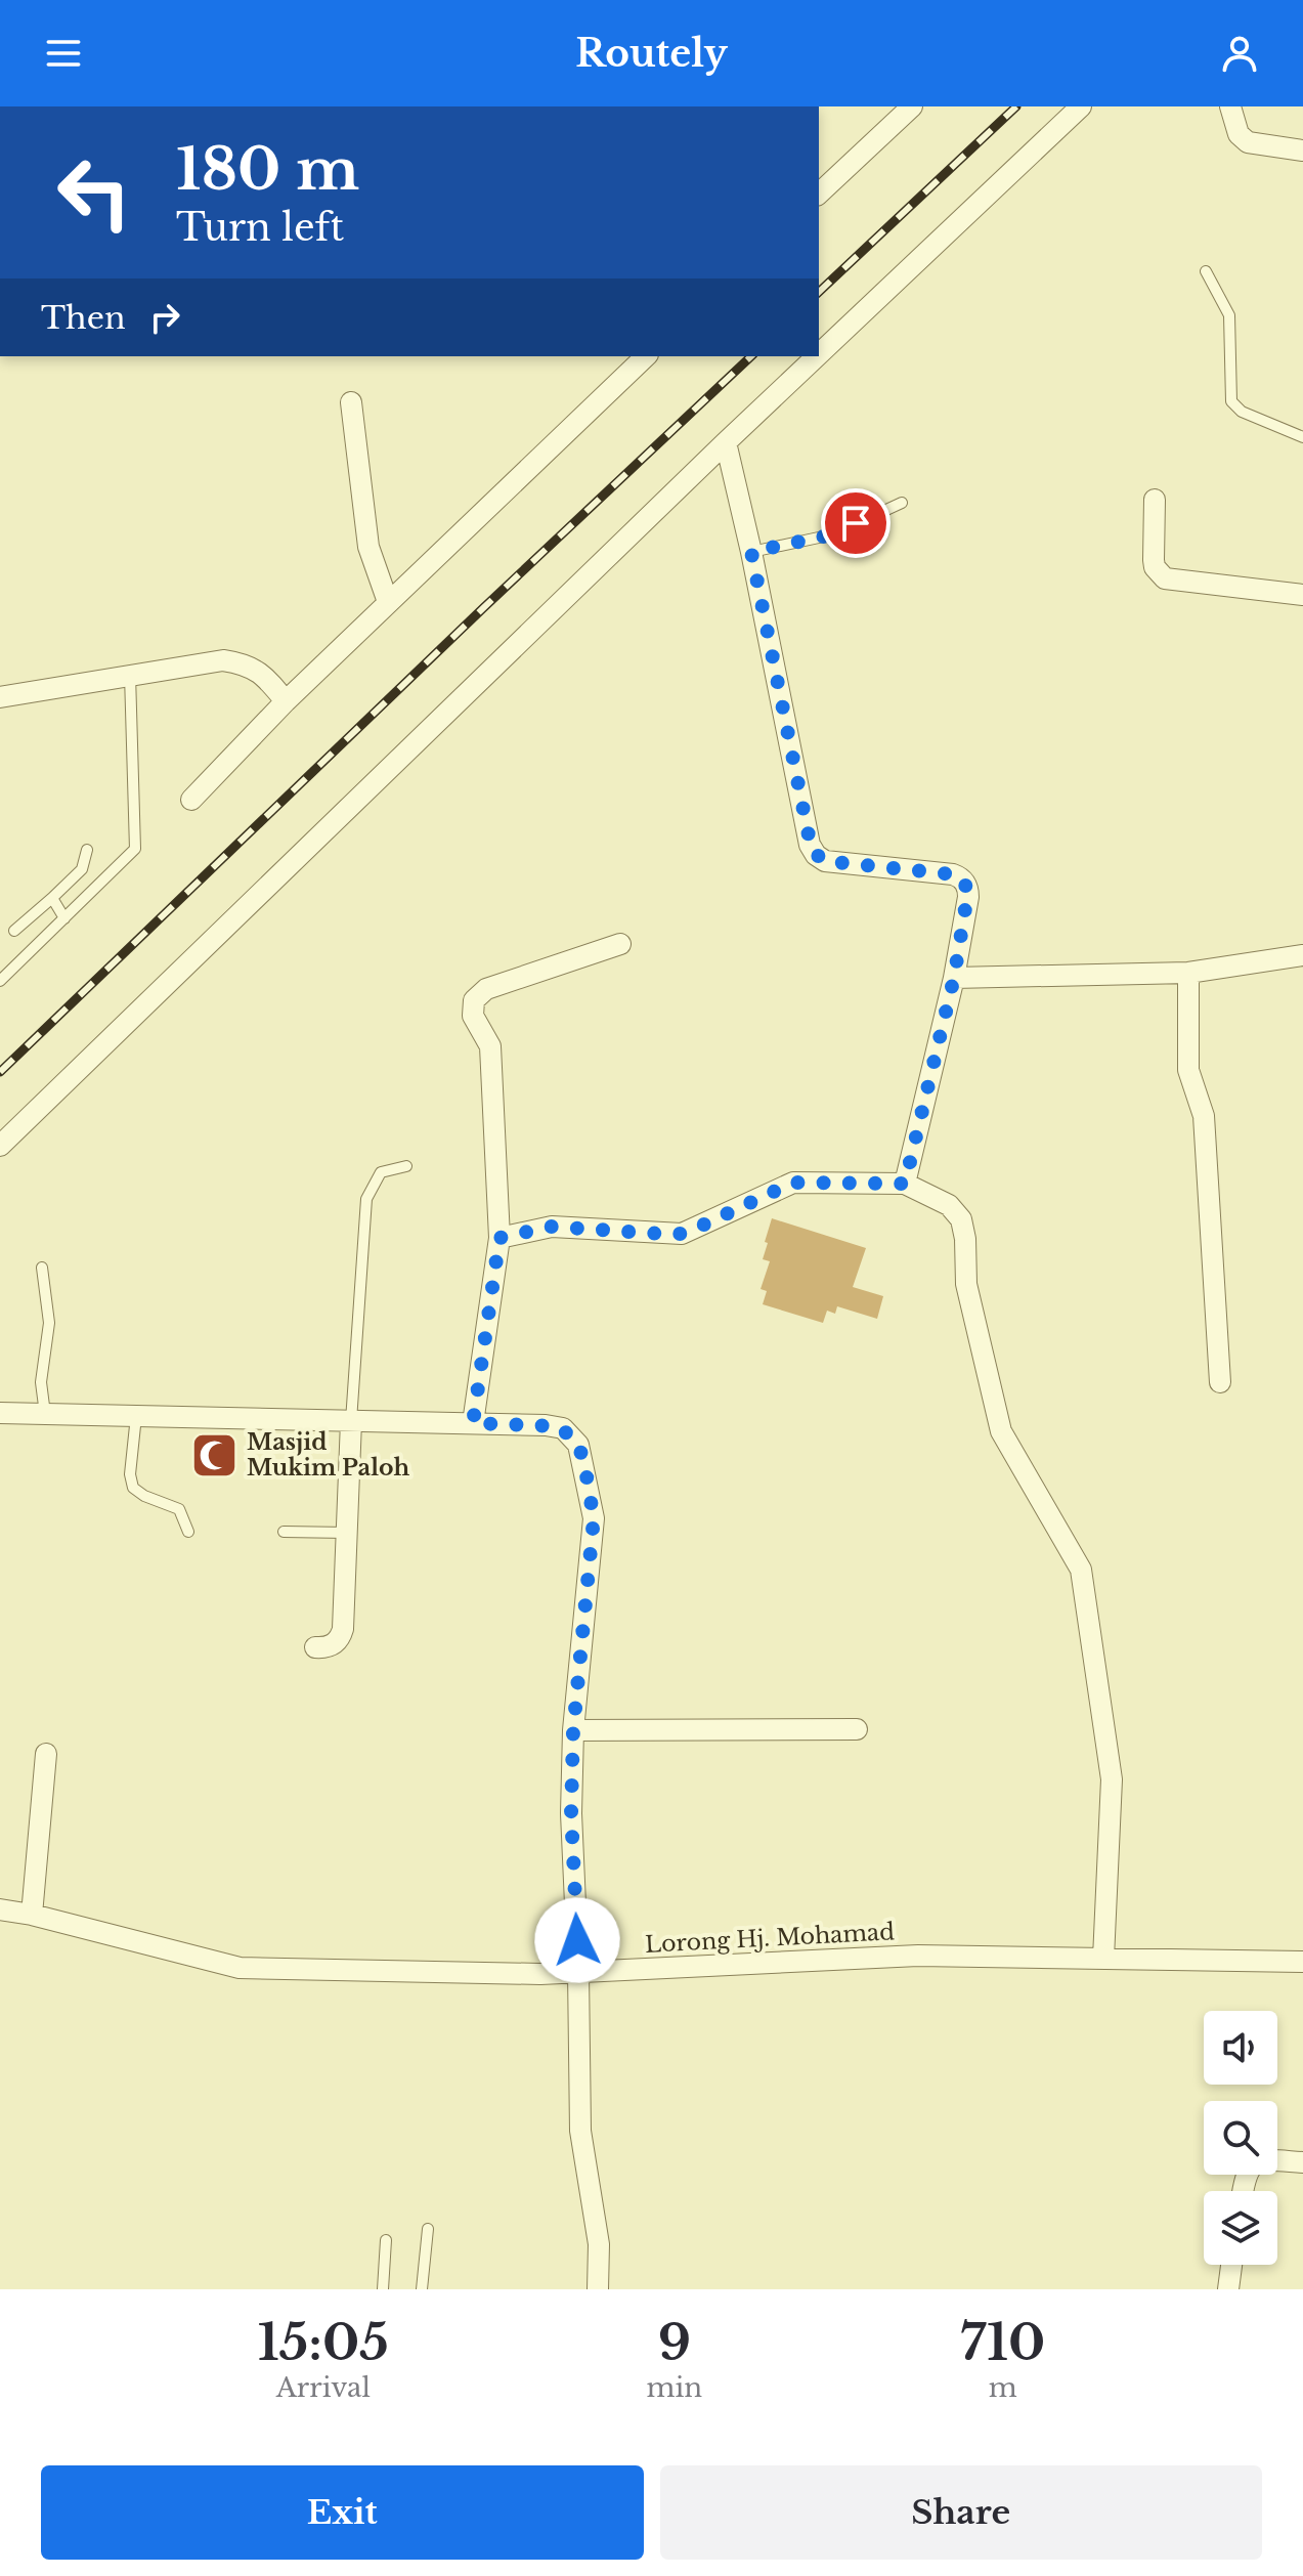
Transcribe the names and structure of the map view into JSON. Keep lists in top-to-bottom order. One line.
{"streets":{"street":["Lorong Hj. Mohamad"]},"places":{"mosque":["Masjid Mukim Paloh"]},"page":{"header":"Routely","turn":["180 m","Turn left"],"then":"Then","eta":["15:05","Arrival","9","min","710","m"],"buttons":["Exit","Share"]}}
